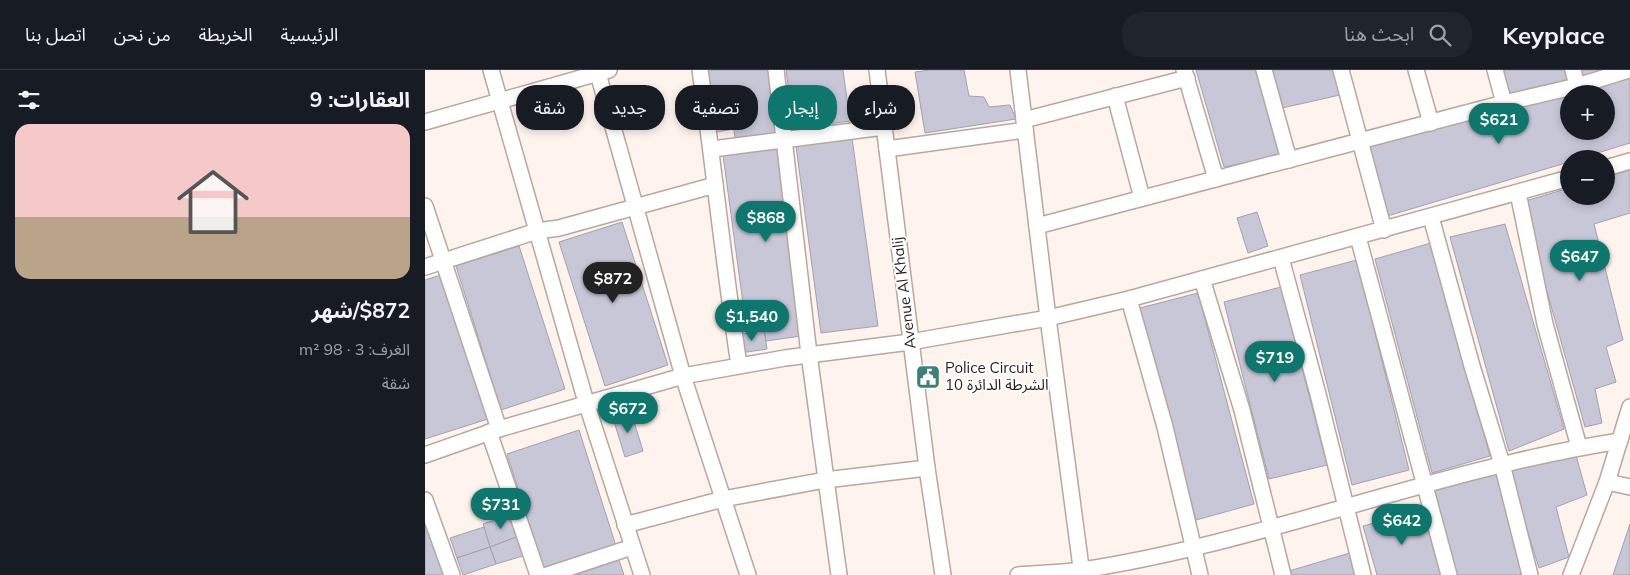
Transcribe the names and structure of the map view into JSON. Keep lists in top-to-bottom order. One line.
{"streets":{"street":["Avenue Al Khalij"]},"places":{"public building":["Police Circuit 10 الشرطة الدائرة"]},"page":{"header":"Keyplace","search":"ابحث هنا","nav":["الرئيسية","الخريطة","من نحن","اتصل بنا"],"heading":"العقارات: 9","map_buttons":["+","−"],"chip":["شراء","إيجار","تصفية","جديد","شقة"],"price":["$621","$868","$647","$872","$1,540","$719","$672","$731","$642"],"list":[{"name":"$872/شهر","note":"الغرف: 3 · 98 m² · شقة"}]}}
